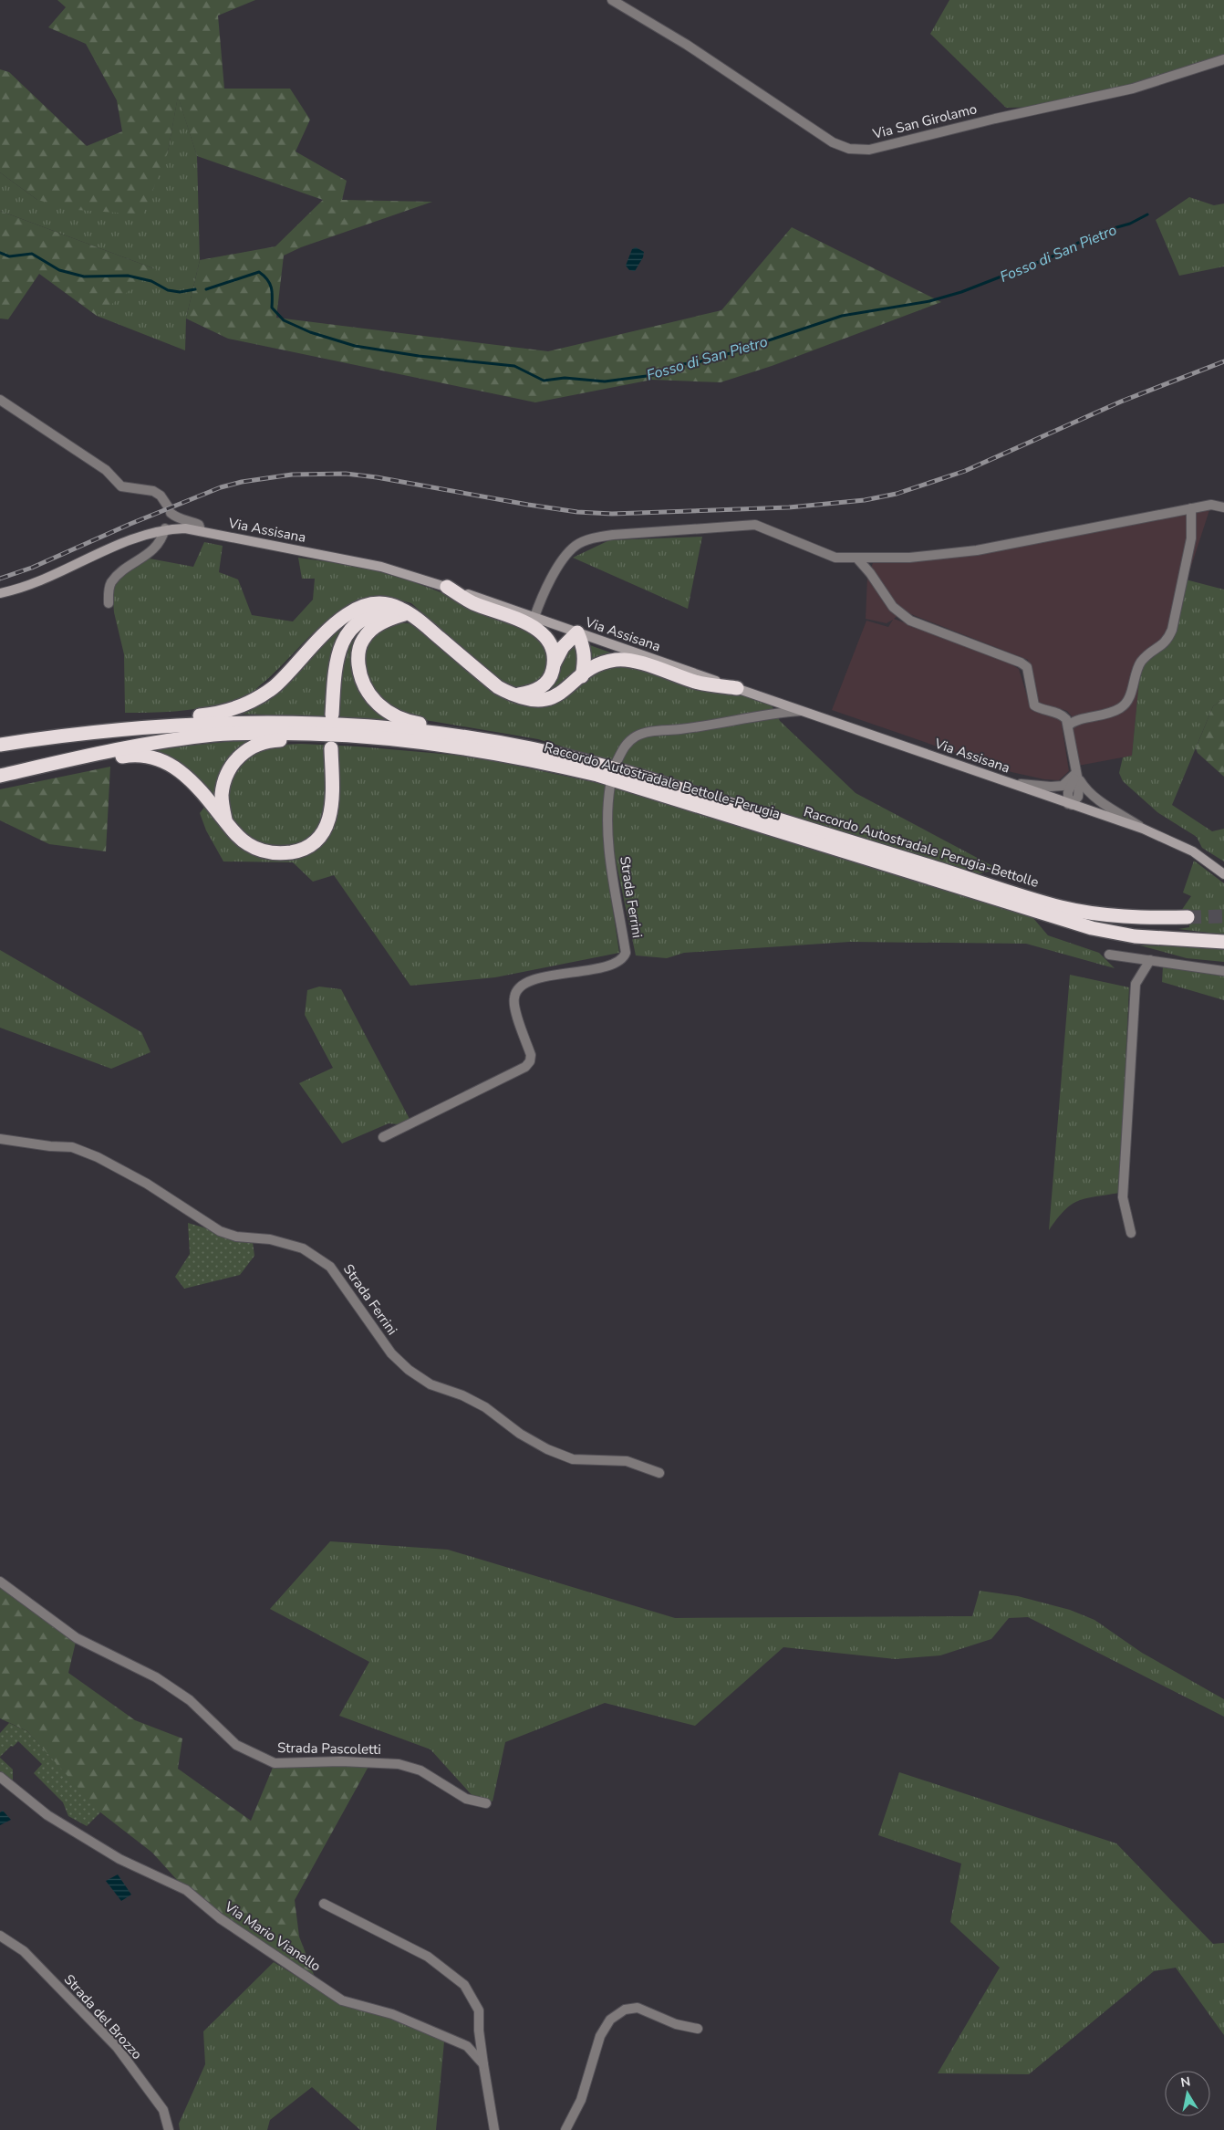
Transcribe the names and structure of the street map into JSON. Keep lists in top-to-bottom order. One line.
{"streets":{"highway":["Raccordo Autostradale Bettolle-Perugia","Raccordo Autostradale Perugia-Bettolle"],"main road":["Via Assisana"],"street":["Via San Girolamo","Strada Ferrini","Strada Pascoletti","Via Mario Vianello","Strada del Brozzo"]},"crossings":[["Raccordo Autostradale Bettolle-Perugia","Raccordo Autostradale Perugia-Bettolle"]],"water":["Fosso di San Pietro"],"north":"top"}
